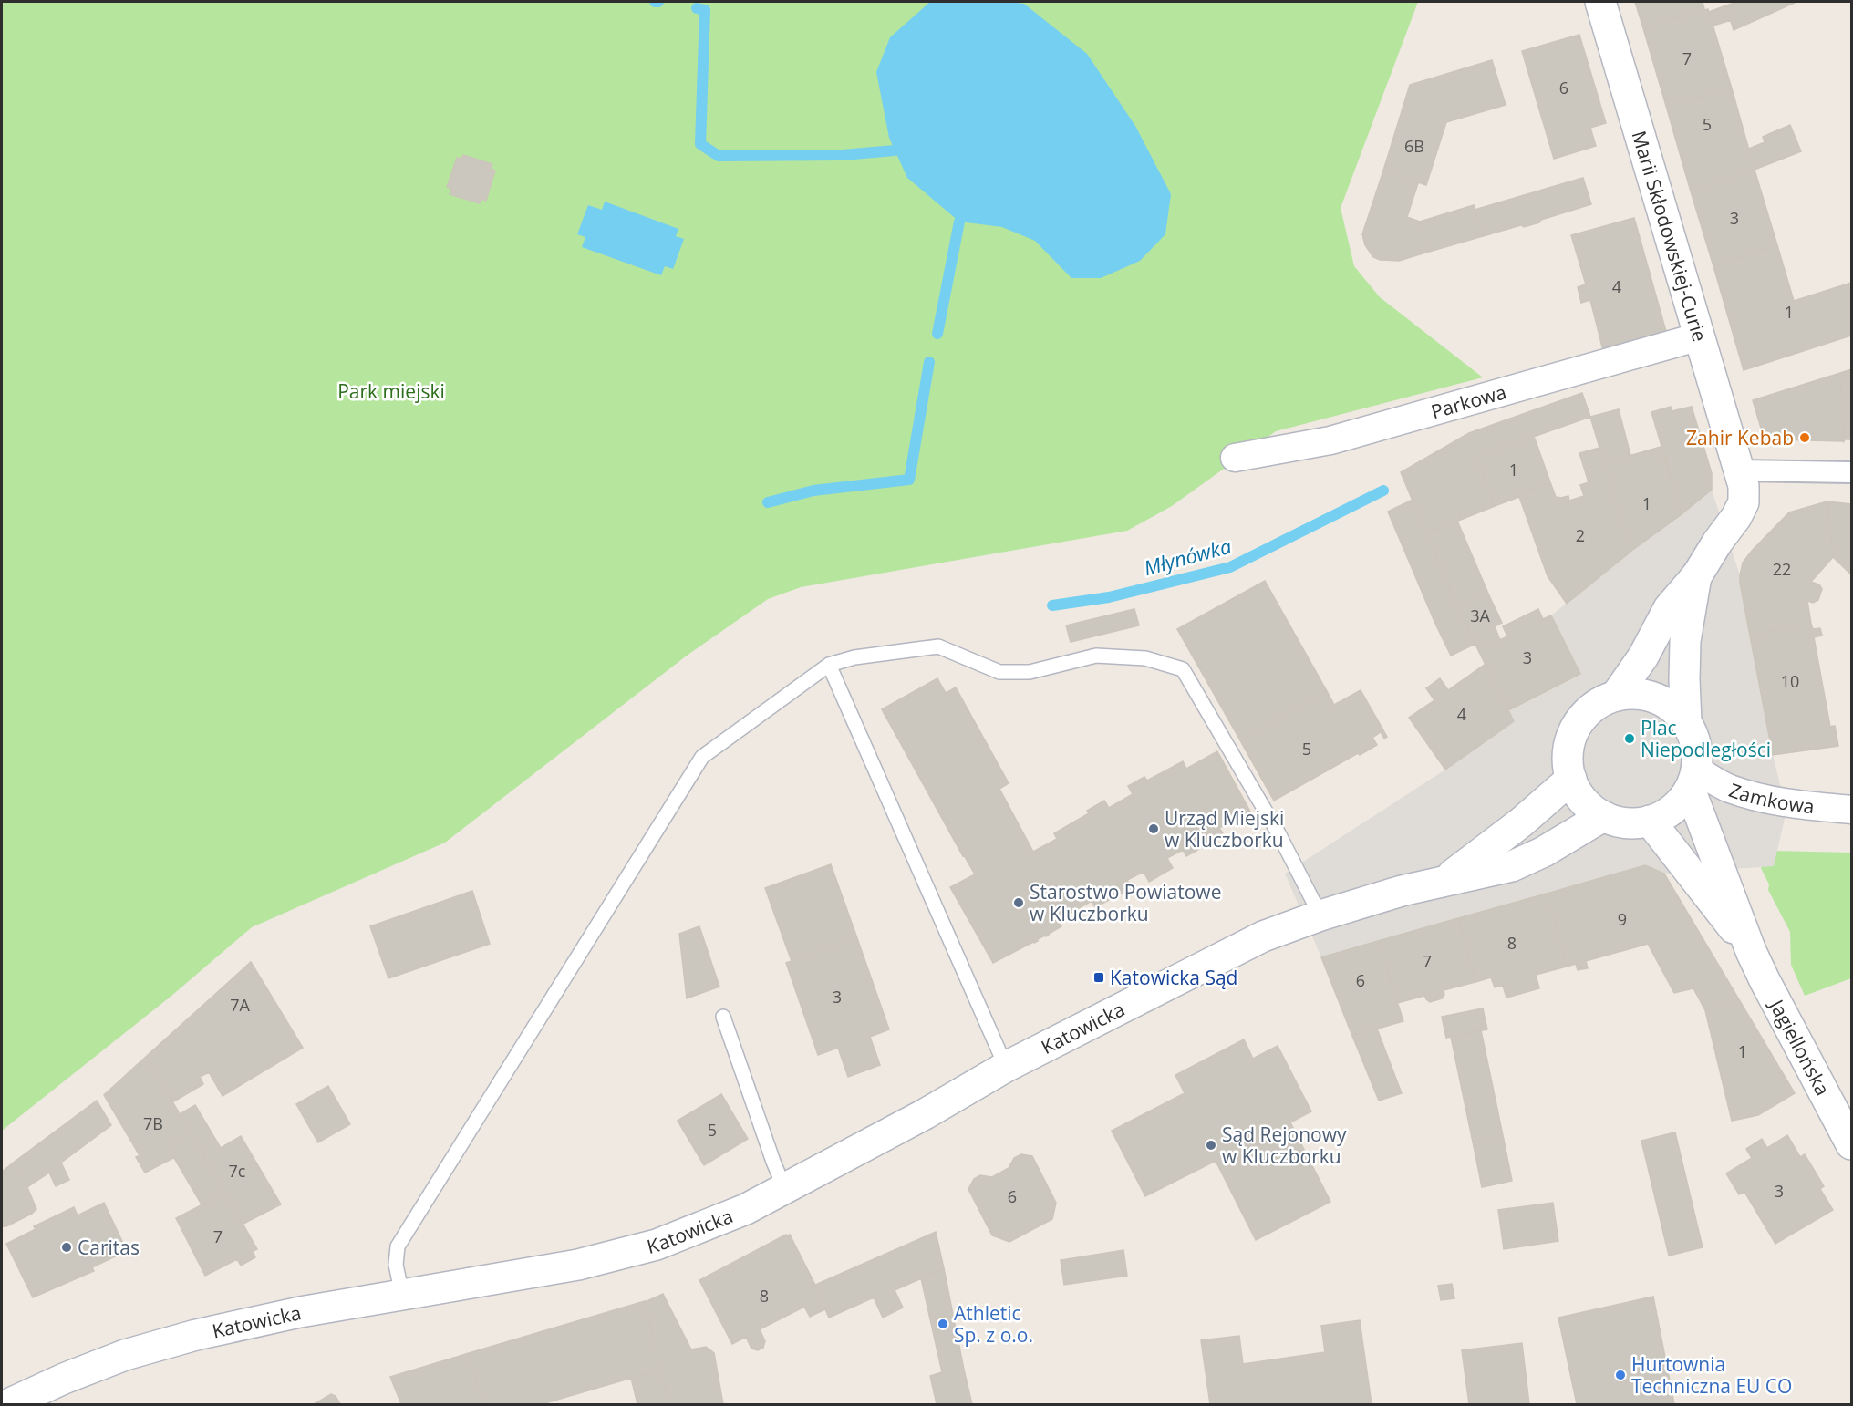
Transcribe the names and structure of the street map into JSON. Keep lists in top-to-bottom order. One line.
{"streets":{"main road":["Marii Skłodowskiej-Curie","Katowicka","Jagiellońska"],"street":["Parkowa","Zamkowa"]},"crossings":[["Marii Skłodowskiej-Curie","Parkowa"],["Zamkowa","Jagiellońska"]],"water":["Młynówka"],"parks":["Park miejski"],"places":{"other":["Zahir Kebab","Plac Niepodległości","Urząd Miejski w Kluczborku","Starostwo Powiatowe w Kluczborku","Sąd Rejonowy w Kluczborku","Caritas","Athletic Sp. z o.o.","Hurtownia Techniczna EU CO"],"transit":["Katowicka Sąd"]},"house_numbers":["7","6","5","6B","3","4","1","1","1","2","22","3A","3","10","4","5","9","8","7","6","3","7A","1","7B","5","7c","3","6","7","8"]}
